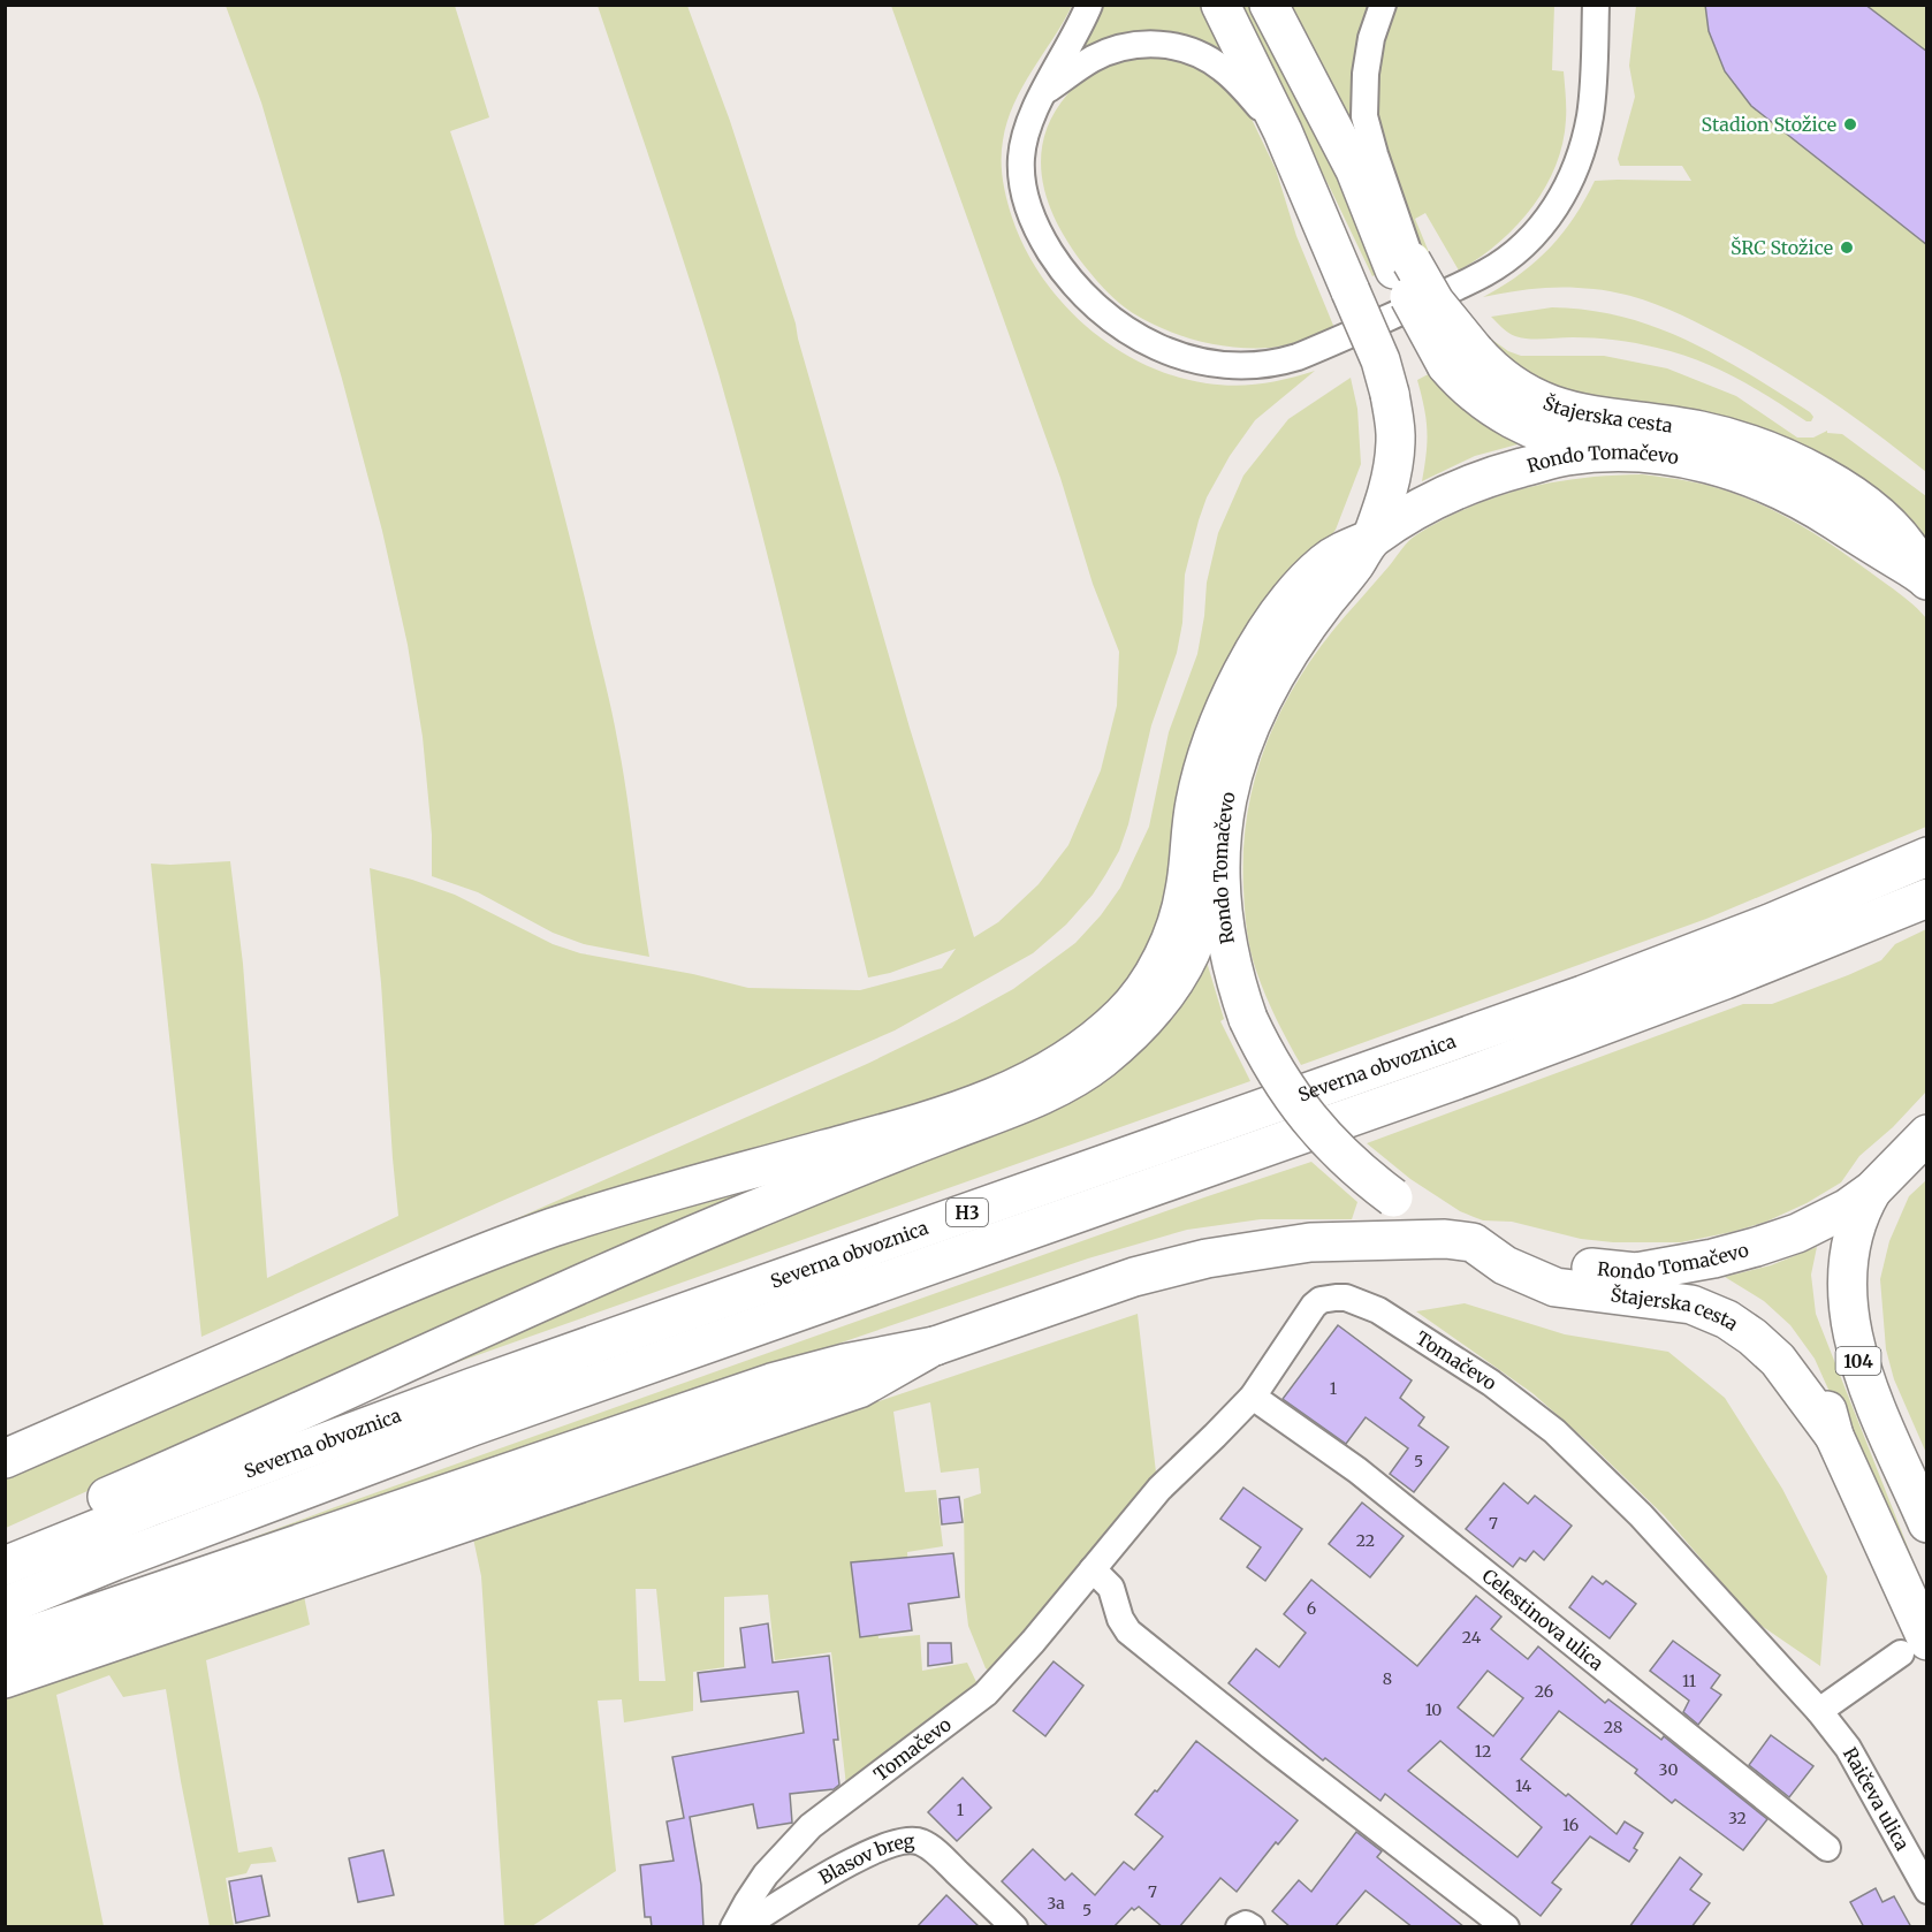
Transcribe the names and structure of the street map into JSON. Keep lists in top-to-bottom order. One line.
{"streets":{"main road":["Štajerska cesta","Rondo Tomačevo","Severna obvoznica","H3","104"],"street":["Tomačevo","Celestinova ulica","Raičeva ulica","Blasov breg"]},"crossings":[["Štajerska cesta","Rondo Tomačevo"],["Rondo Tomačevo","104"],["Tomačevo","Celestinova ulica"],["Tomačevo","Raičeva ulica"]],"places":["Stadion Stožice","ŠRC Stožice"],"house_numbers":["1","5","7","22","6","24","8","11","26","10","28","12","30","14","1","32","16","7","3a","5"]}
